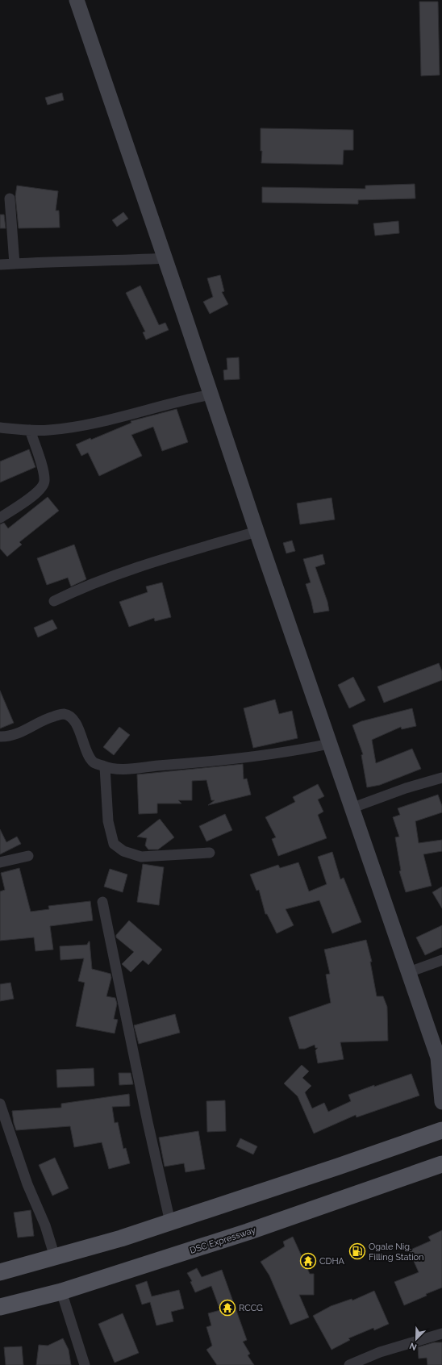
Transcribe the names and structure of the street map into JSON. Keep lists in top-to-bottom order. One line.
{"streets":{"main road":["DSC Expressway"]},"places":{"fuel station":["Ogale Nig. Filling Station"],"temple":["CDHA","RCCG"]},"north":"bottom left"}
